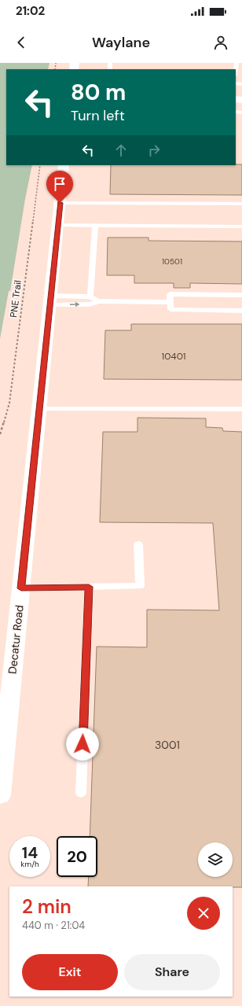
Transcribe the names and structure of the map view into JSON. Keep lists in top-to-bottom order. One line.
{"streets":{"street":["Decatur Road"],"path":["PNE Trail"]},"house_numbers":["10501","10401","3001"],"page":{"status":"21:02","header":"Waylane","turn":["80 m","Turn left"],"speed":"14 km/h","limit":"20","heading":["2 min","440 m · 21:04"],"buttons":["Exit","Share"]}}
